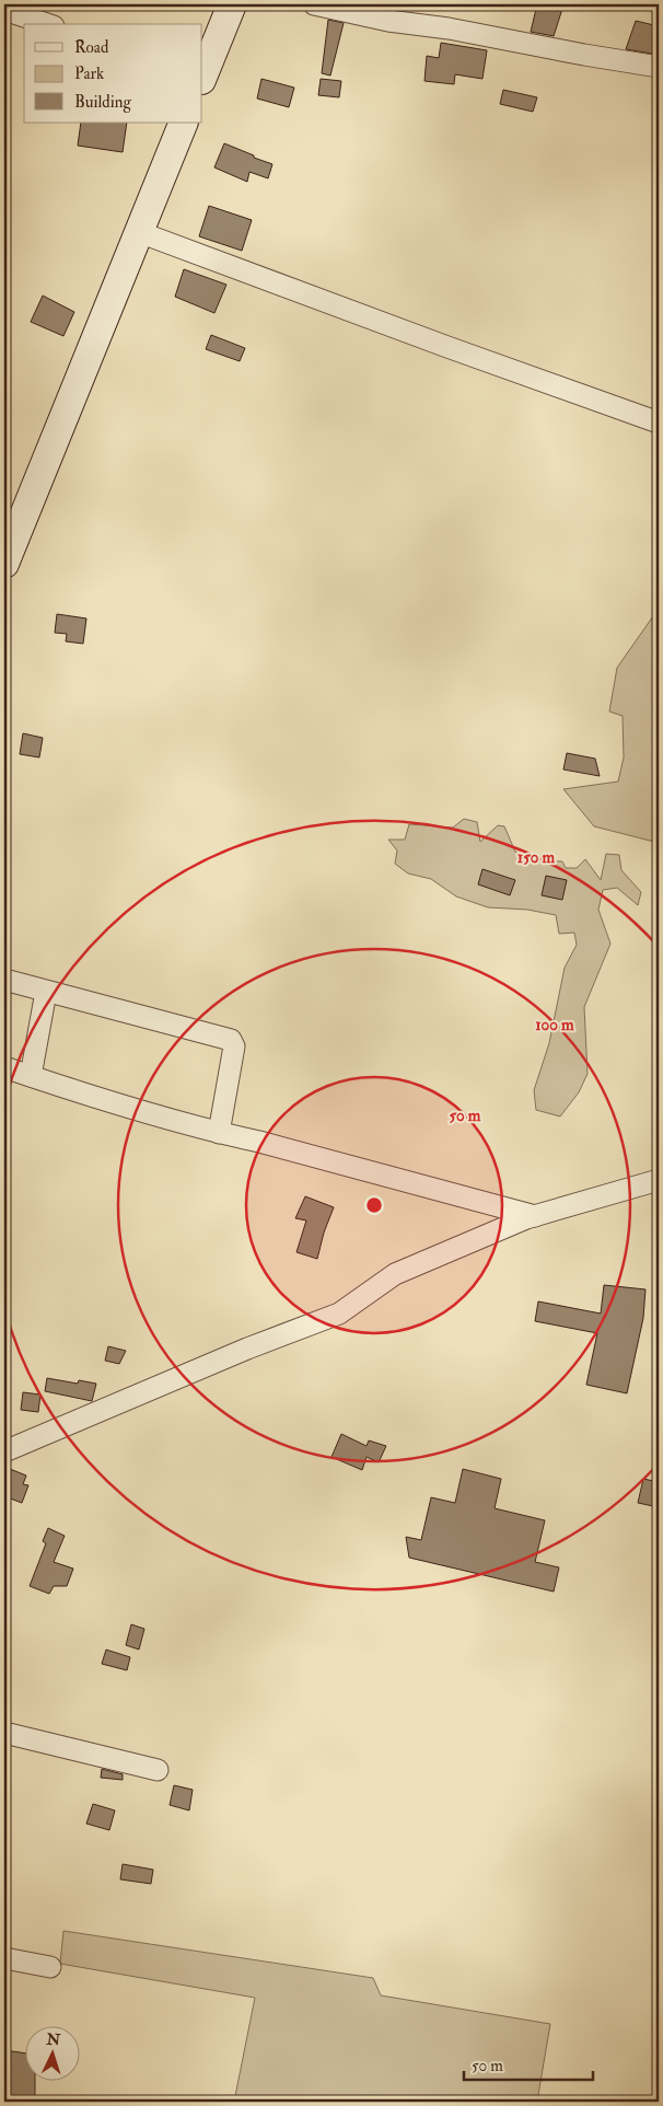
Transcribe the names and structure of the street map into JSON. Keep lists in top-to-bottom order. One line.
{"legend":["Road","Park","Building"],"scale_bar":"50 m","north":"top","rings":["150 m","100 m","50 m"]}
